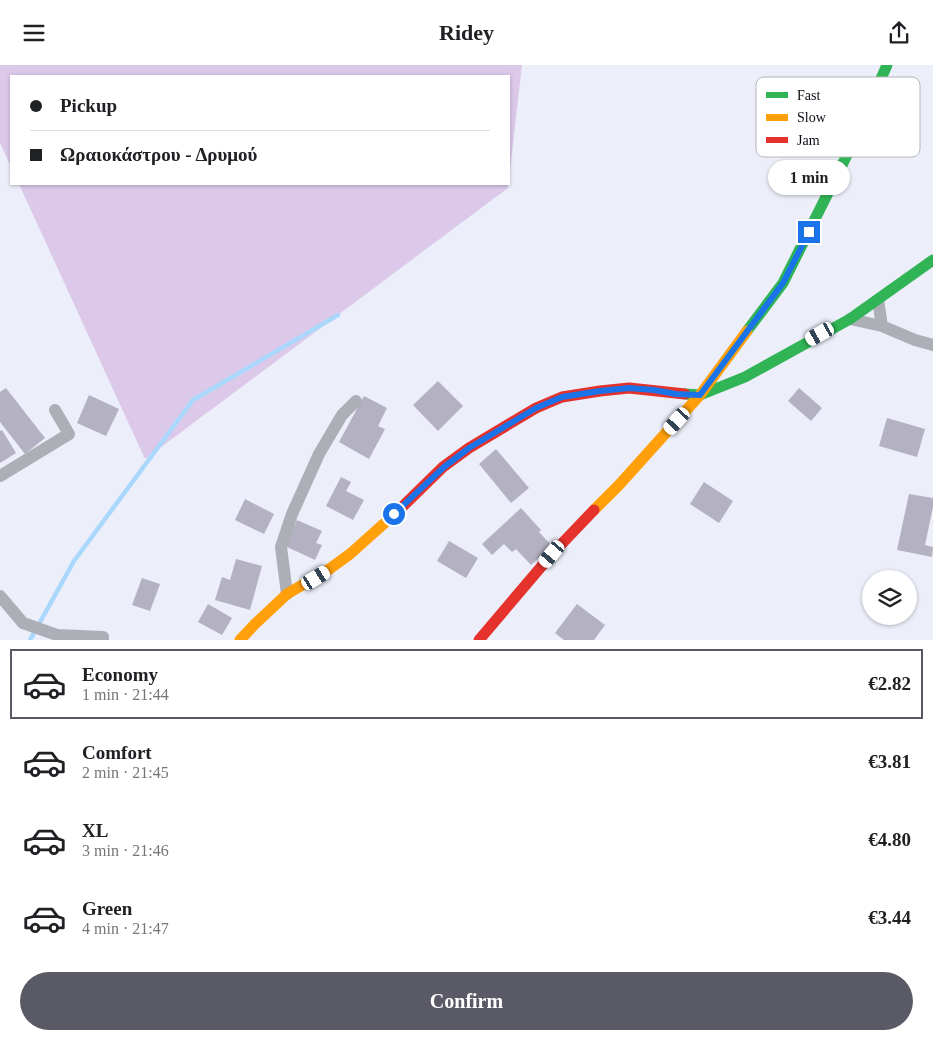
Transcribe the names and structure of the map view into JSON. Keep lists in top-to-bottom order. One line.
{"legend":["Fast","Slow","Jam"],"page":{"header":"Ridey","banner":["Pickup","Ωραιοκάστρου - Δρυμού"],"bubble":"1 min","list":[{"name":"Economy","note":"1 min · 21:44","value":"€2.82"},{"name":"Comfort","note":"2 min · 21:45","value":"€3.81"},{"name":"XL","note":"3 min · 21:46","value":"€4.80"},{"name":"Green","note":"4 min · 21:47","value":"€3.44"}],"buttons":"Confirm"}}
